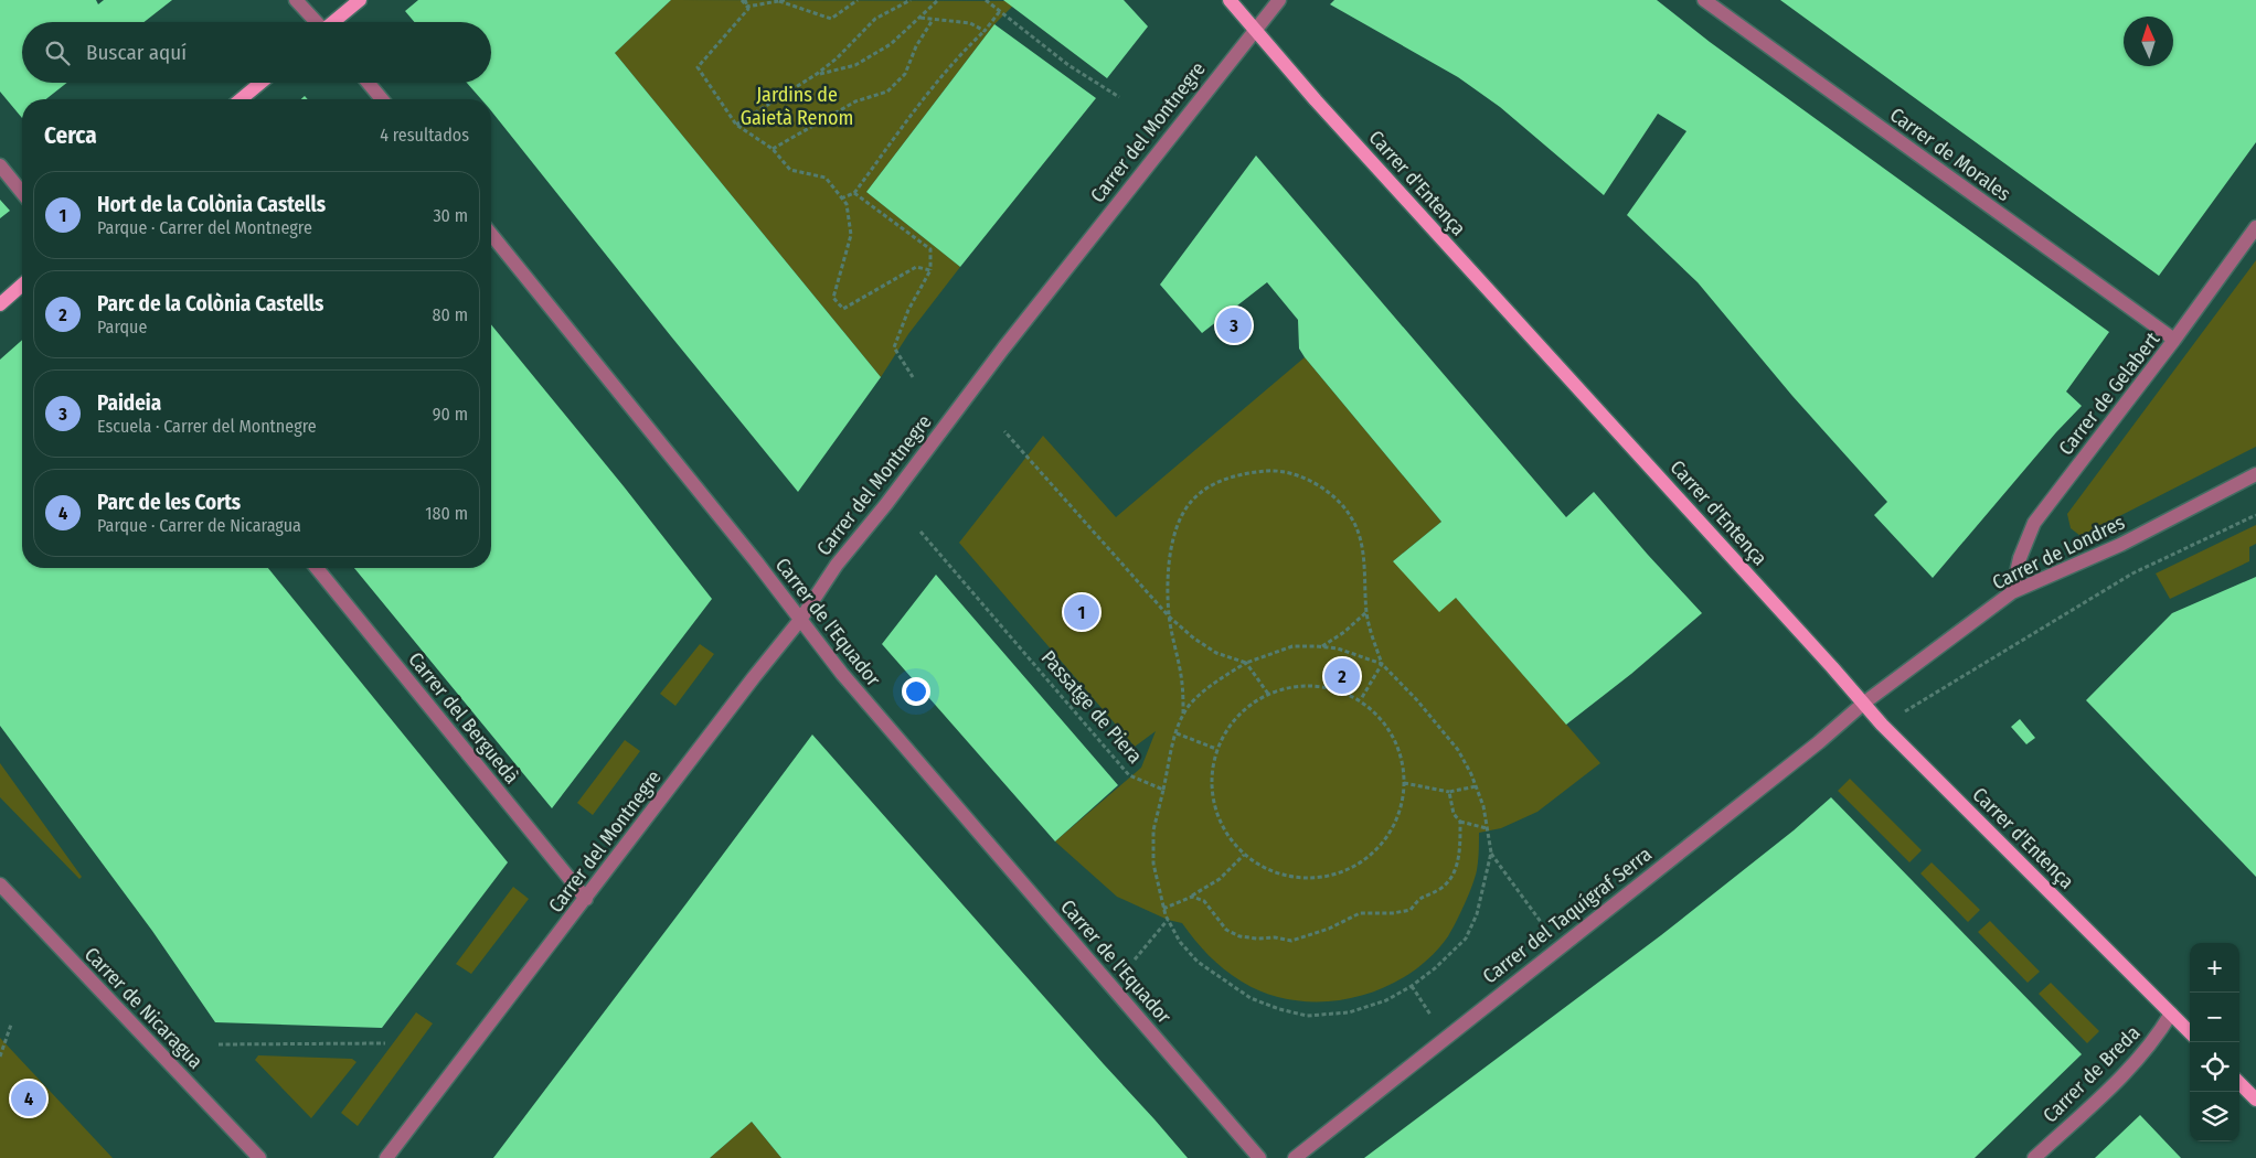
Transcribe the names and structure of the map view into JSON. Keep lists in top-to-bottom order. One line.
{"streets":{"main road":["Carrer d'Entença"],"street":["Carrer del Montnegre","Carrer de Morales","Carrer de Gelabert","Carrer de Londres","Carrer de l'Equador","Carrer del Berguedà","Carrer del Taquígraf Serra","Carrer de Nicaragua","Carrer de Breda"],"path":["Passatge de Piera"]},"crossings":[["Carrer del Montnegre","Carrer d'Entença"],["Carrer del Montnegre","Carrer de l'Equador"],["Carrer del Montnegre","Carrer del Berguedà"],["Carrer de Morales","Carrer de Gelabert"],["Carrer d'Entença","Carrer de Londres"],["Carrer d'Entença","Carrer del Taquígraf Serra"],["Carrer d'Entença","Carrer de Breda"],["Carrer de Gelabert","Carrer de Londres"],["Carrer de Londres","Carrer del Taquígraf Serra"]],"parks":["Jardins de Gaietà Renom"],"north":"top","page":{"search":"Buscar aquí","heading":["Cerca","4 resultados"],"list":[{"mark":"1","name":"Hort de la Colònia Castells","note":"Parque · Carrer del Montnegre","value":"30 m"},{"mark":"2","name":"Parc de la Colònia Castells","note":"Parque","value":"80 m"},{"mark":"3","name":"Paideia","note":"Escuela · Carrer del Montnegre","value":"90 m"},{"mark":"4","name":"Parc de les Corts","note":"Parque · Carrer de Nicaragua","value":"180 m"}],"pins":["3","1","2","4"],"map_buttons":["+","−"]}}
